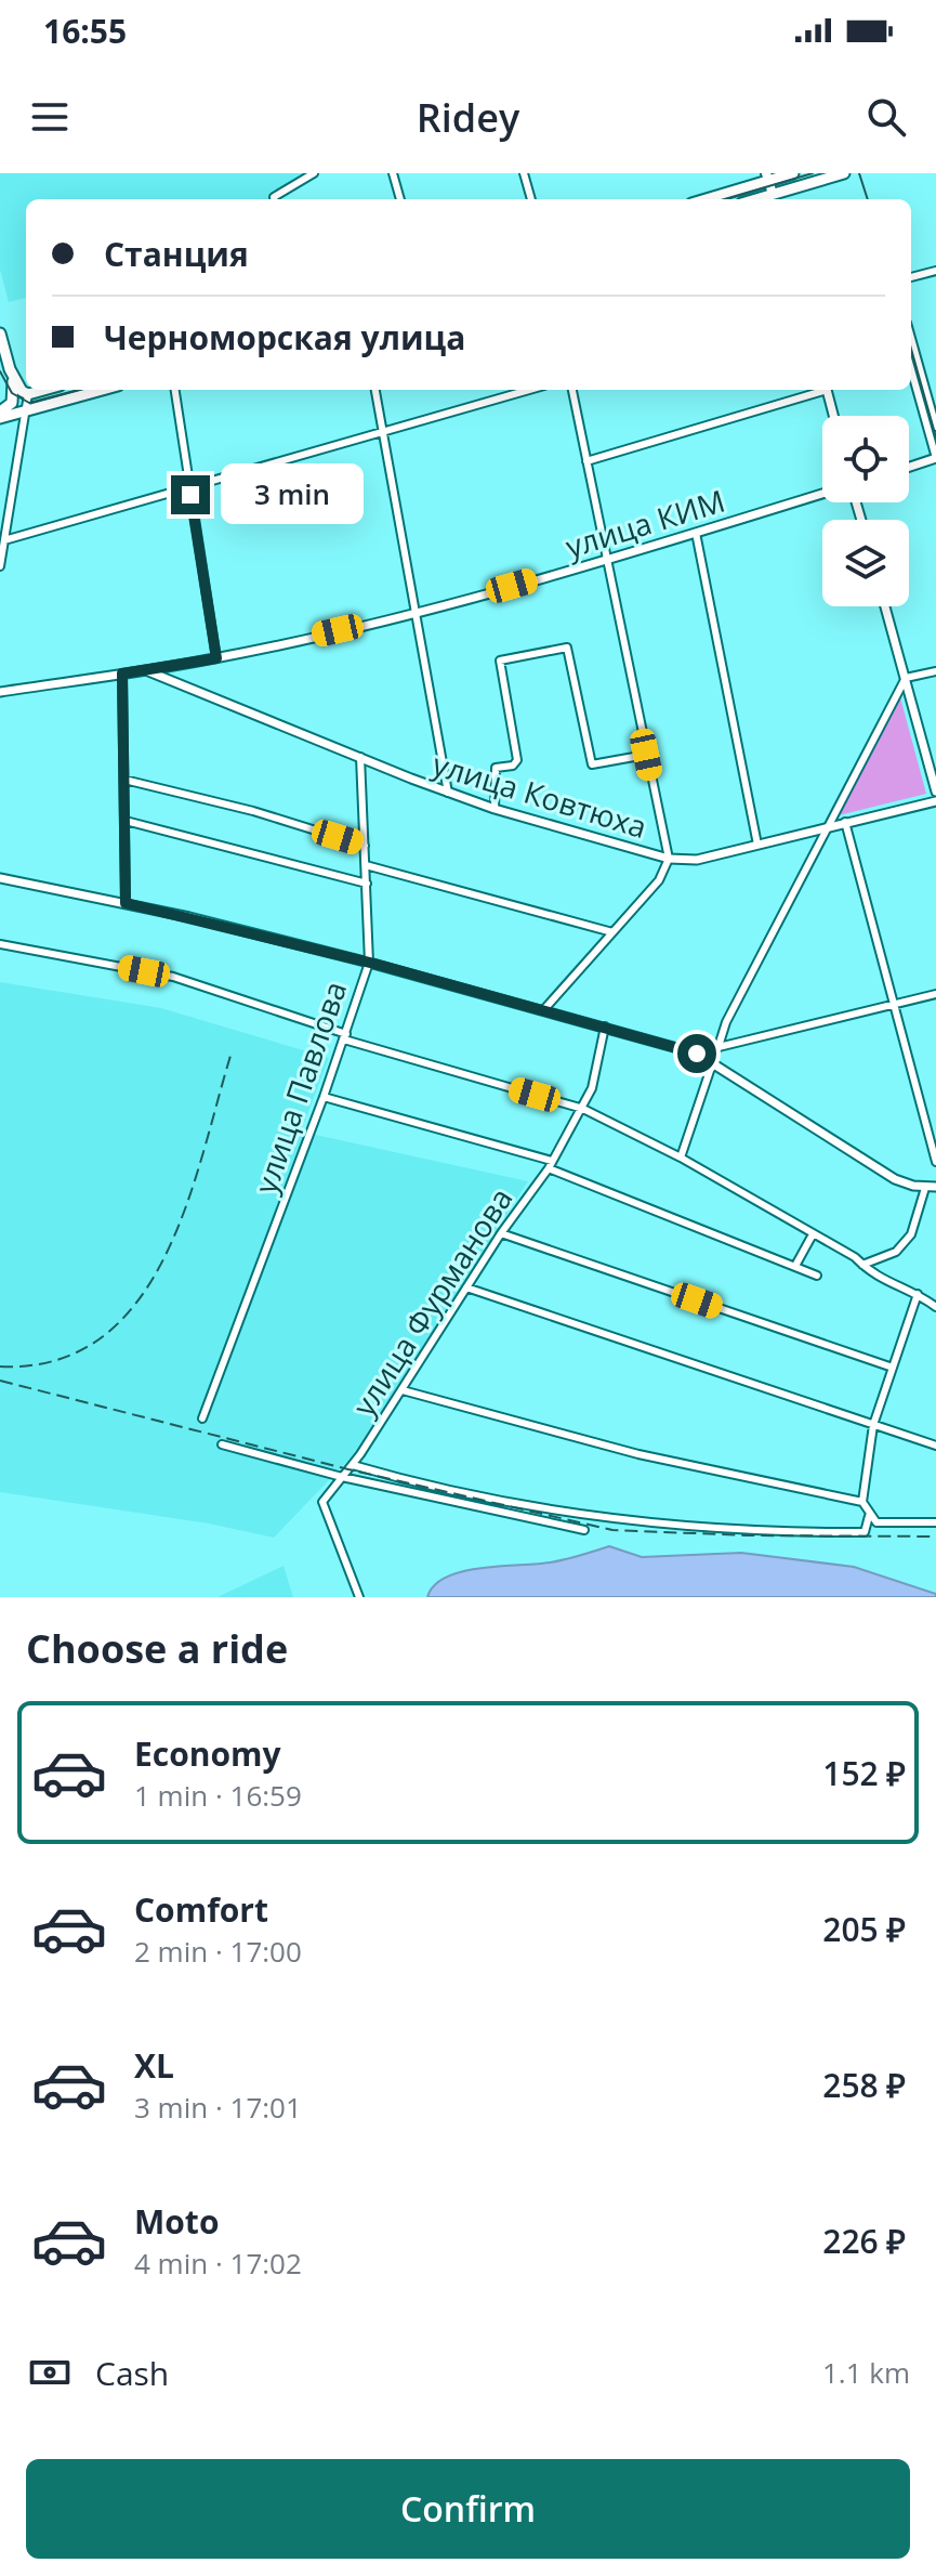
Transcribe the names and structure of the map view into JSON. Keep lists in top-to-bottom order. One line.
{"streets":{"street":["улица КИМ","улица Ковтюха","улица Павлова","улица Фурманова"]},"crossings":[["улица КИМ","улица Ковтюха"],["улица Ковтюха","улица Павлова"]],"page":{"status":"16:55","header":"Ridey","banner":["Станция","Черноморская улица"],"bubble":"3 min","heading":"Choose a ride","list":[{"name":"Economy","note":"1 min · 16:59","value":"152 ₽"},{"name":"Comfort","note":"2 min · 17:00","value":"205 ₽"},{"name":"XL","note":"3 min · 17:01","value":"258 ₽"},{"name":"Moto","note":"4 min · 17:02","value":"226 ₽"}],"pay":["Cash","1.1 km"],"buttons":"Confirm"}}
